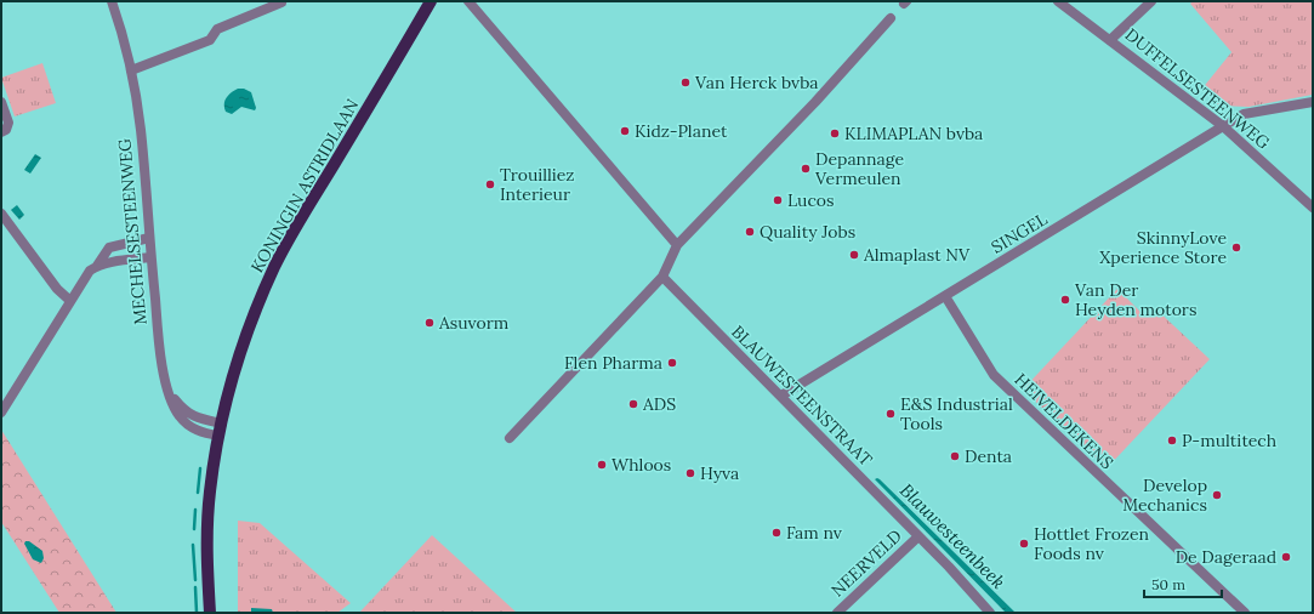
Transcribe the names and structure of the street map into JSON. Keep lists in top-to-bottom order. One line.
{"streets":{"main road":["KONINGIN ASTRIDLAAN"],"street":["DUFFELSESTEENWEG","MECHELSESTEENWEG","SINGEL","BLAUWESTEENSTRAAT","HEIVELDEKENS","NEERVELD"]},"crossings":[["DUFFELSESTEENWEG","SINGEL"],["KONINGIN ASTRIDLAAN","MECHELSESTEENWEG"],["SINGEL","BLAUWESTEENSTRAAT"],["SINGEL","HEIVELDEKENS"],["BLAUWESTEENSTRAAT","NEERVELD"]],"water":["Blauwesteenbeek"],"places":["Van Herck bvba","Kidz-Planet","KLIMAPLAN bvba","Depannage Vermeulen","Trouilliez Interieur","Lucos","Quality Jobs","SkinnyLove Xperience Store","Almaplast NV","Van Der Heyden motors","Asuvorm","Flen Pharma","ADS","E&S Industrial Tools","P-multitech","Denta","Whloos","Hyva","Develop Mechanics","Fam nv","Hottlet Frozen Foods nv","De Dageraad"],"scale_bar":"50 m"}
